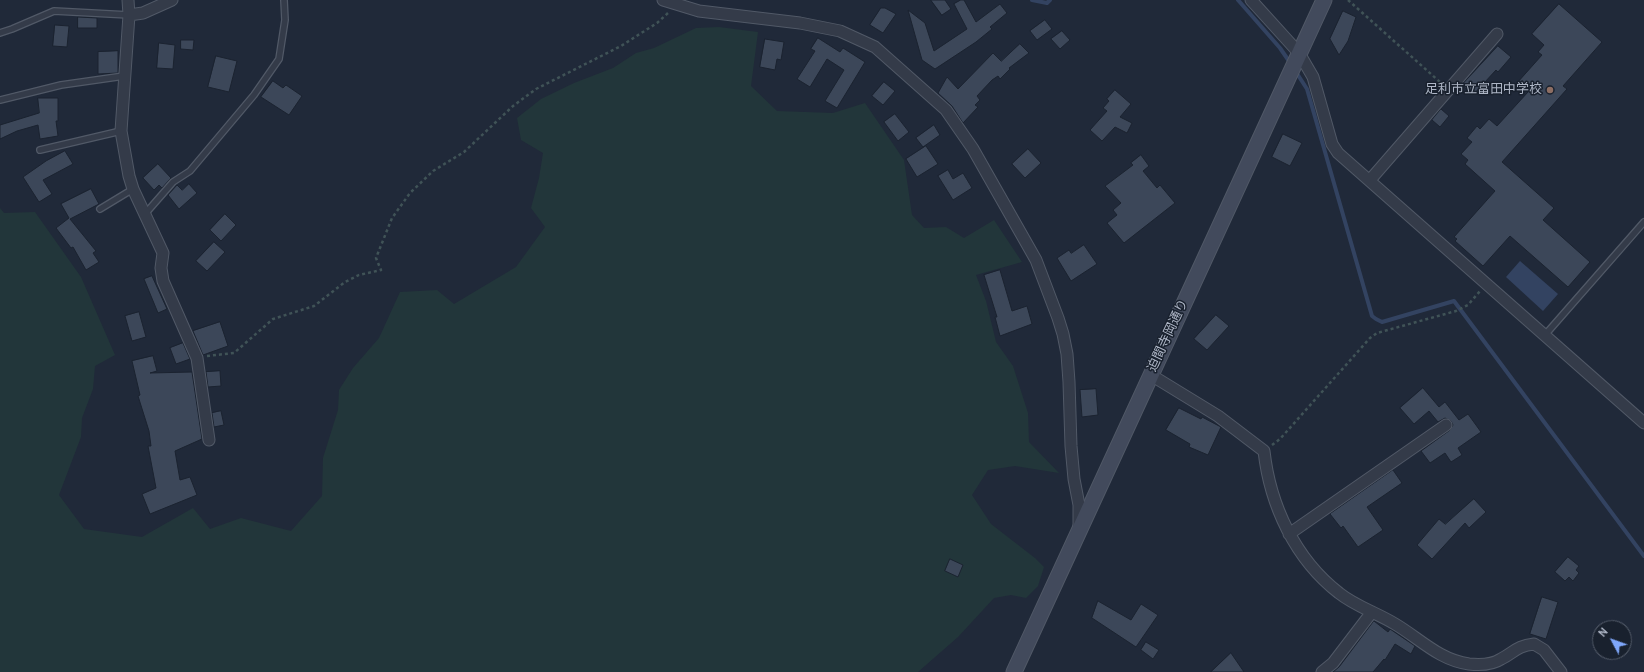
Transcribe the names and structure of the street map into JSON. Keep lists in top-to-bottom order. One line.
{"streets":{"street":["迫間寺岡通り"]},"places":["足利市立富田中学校"],"north":"top left"}
